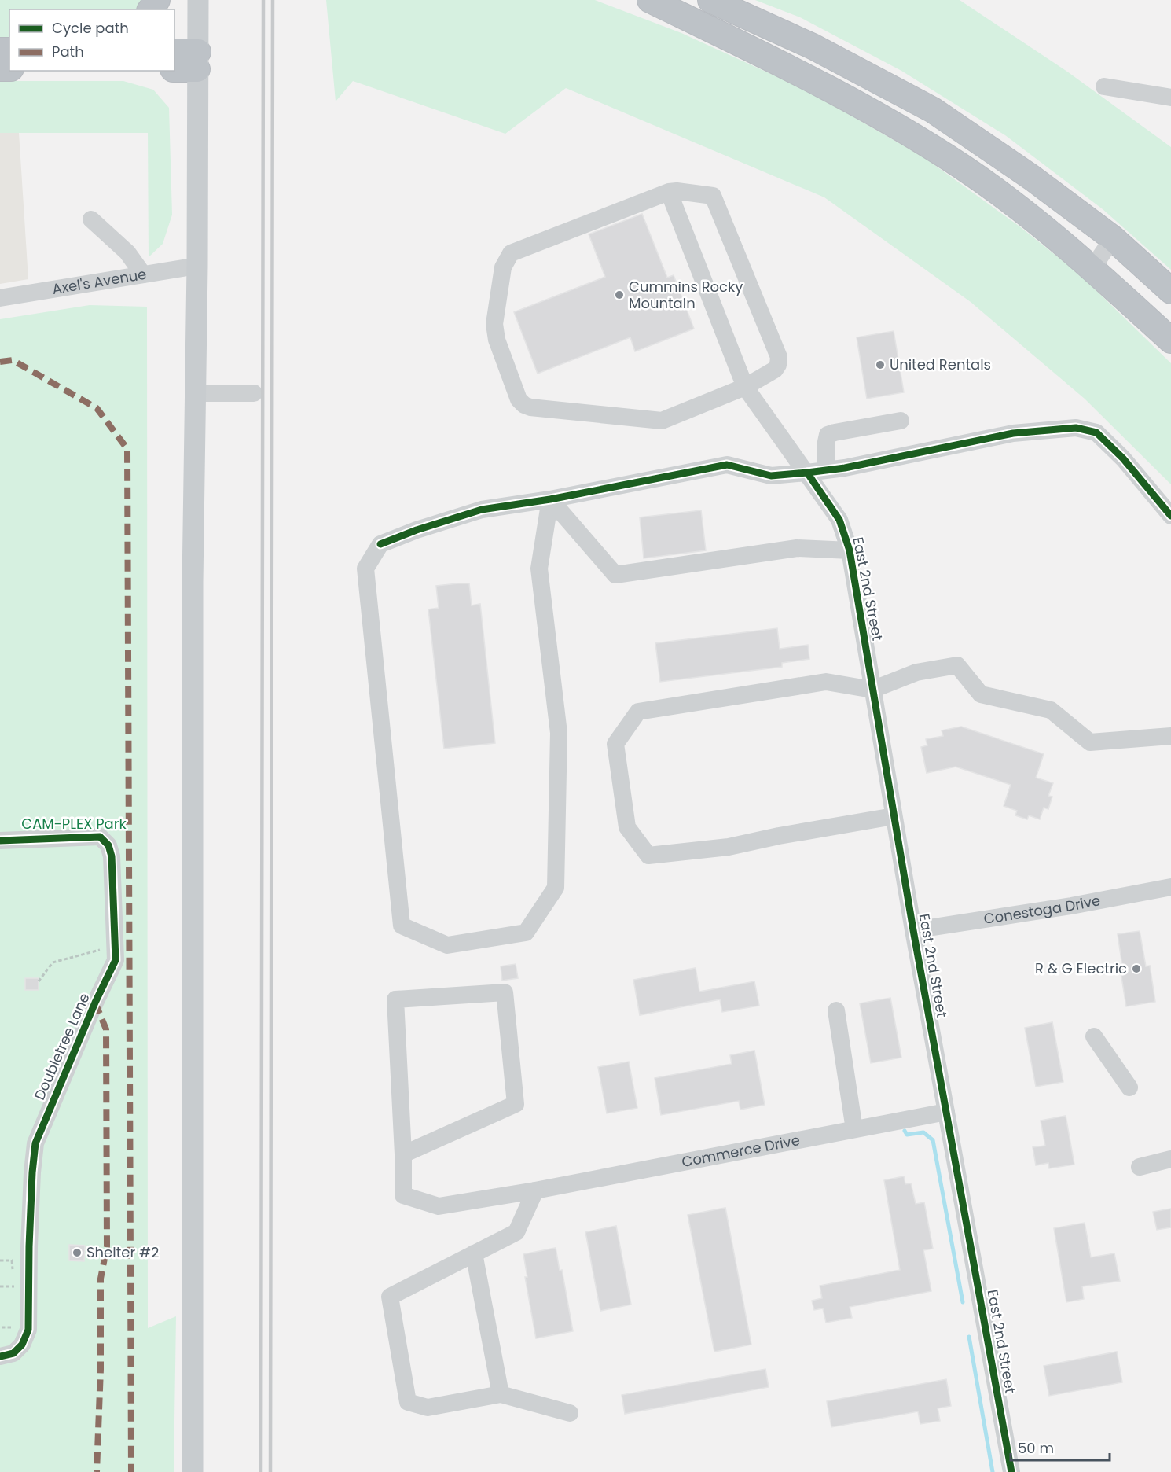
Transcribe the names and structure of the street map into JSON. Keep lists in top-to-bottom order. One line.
{"streets":{"street":["Axel's Avenue","East 2nd Street","Conestoga Drive","Doubletree Lane","Commerce Drive"]},"crossings":[["East 2nd Street","Conestoga Drive"],["East 2nd Street","Commerce Drive"]],"parks":["CAM-PLEX Park"],"places":["Cummins Rocky Mountain","United Rentals","R & G Electric","Shelter #2"],"legend":["Cycle path","Path"],"scale_bar":"50 m"}
